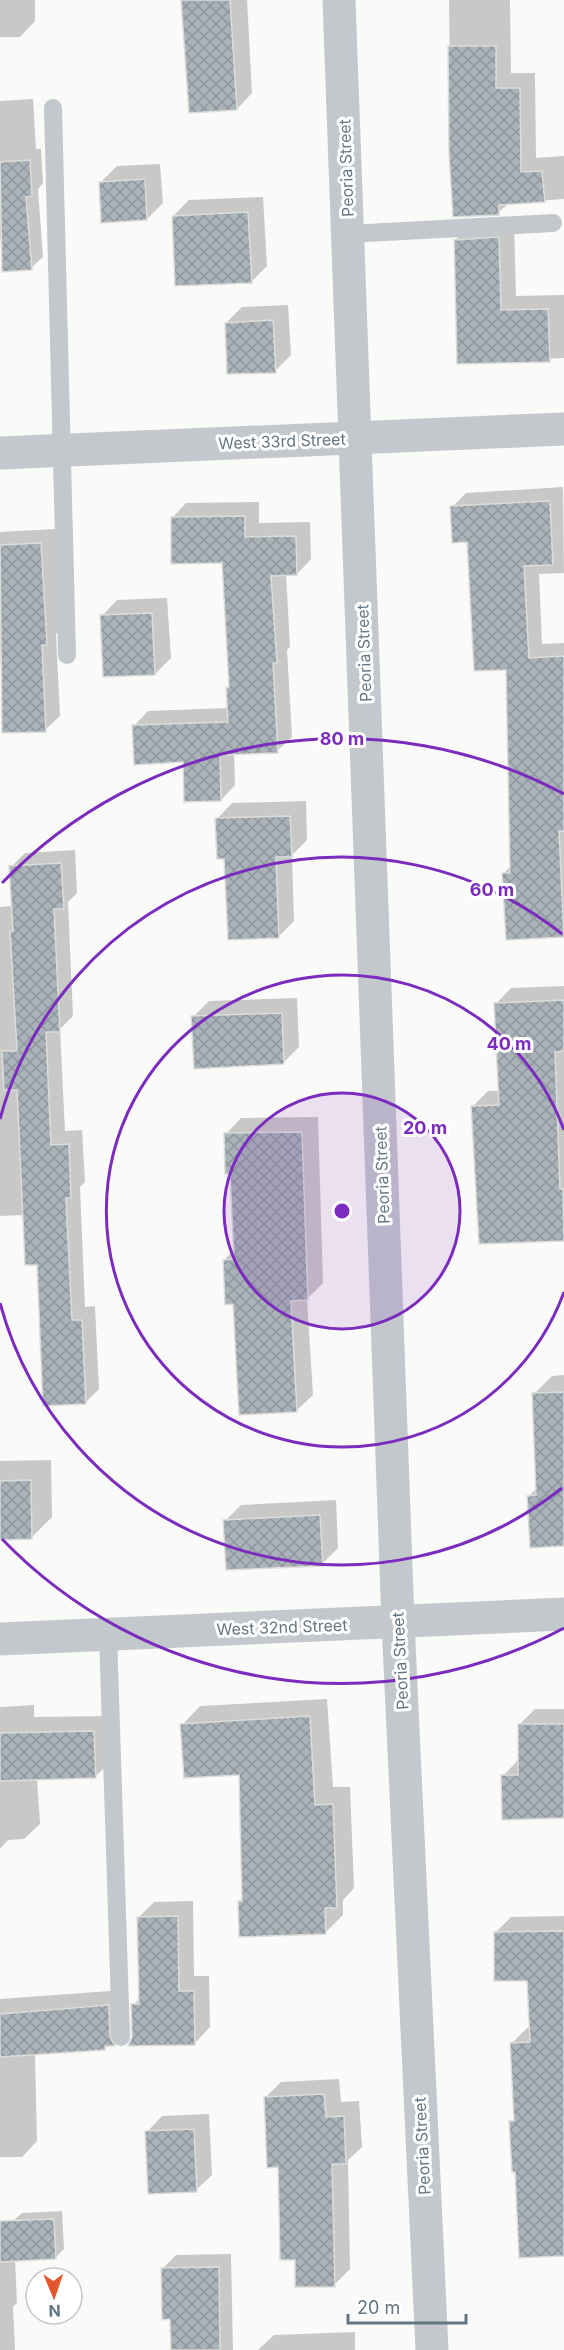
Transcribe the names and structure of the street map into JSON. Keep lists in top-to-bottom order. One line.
{"streets":{"street":["Peoria Street","West 33rd Street","West 32nd Street"]},"crossings":[["Peoria Street","West 33rd Street"],["Peoria Street","West 32nd Street"]],"scale_bar":"20 m","north":"bottom","rings":["80 m","60 m","40 m","20 m"]}
